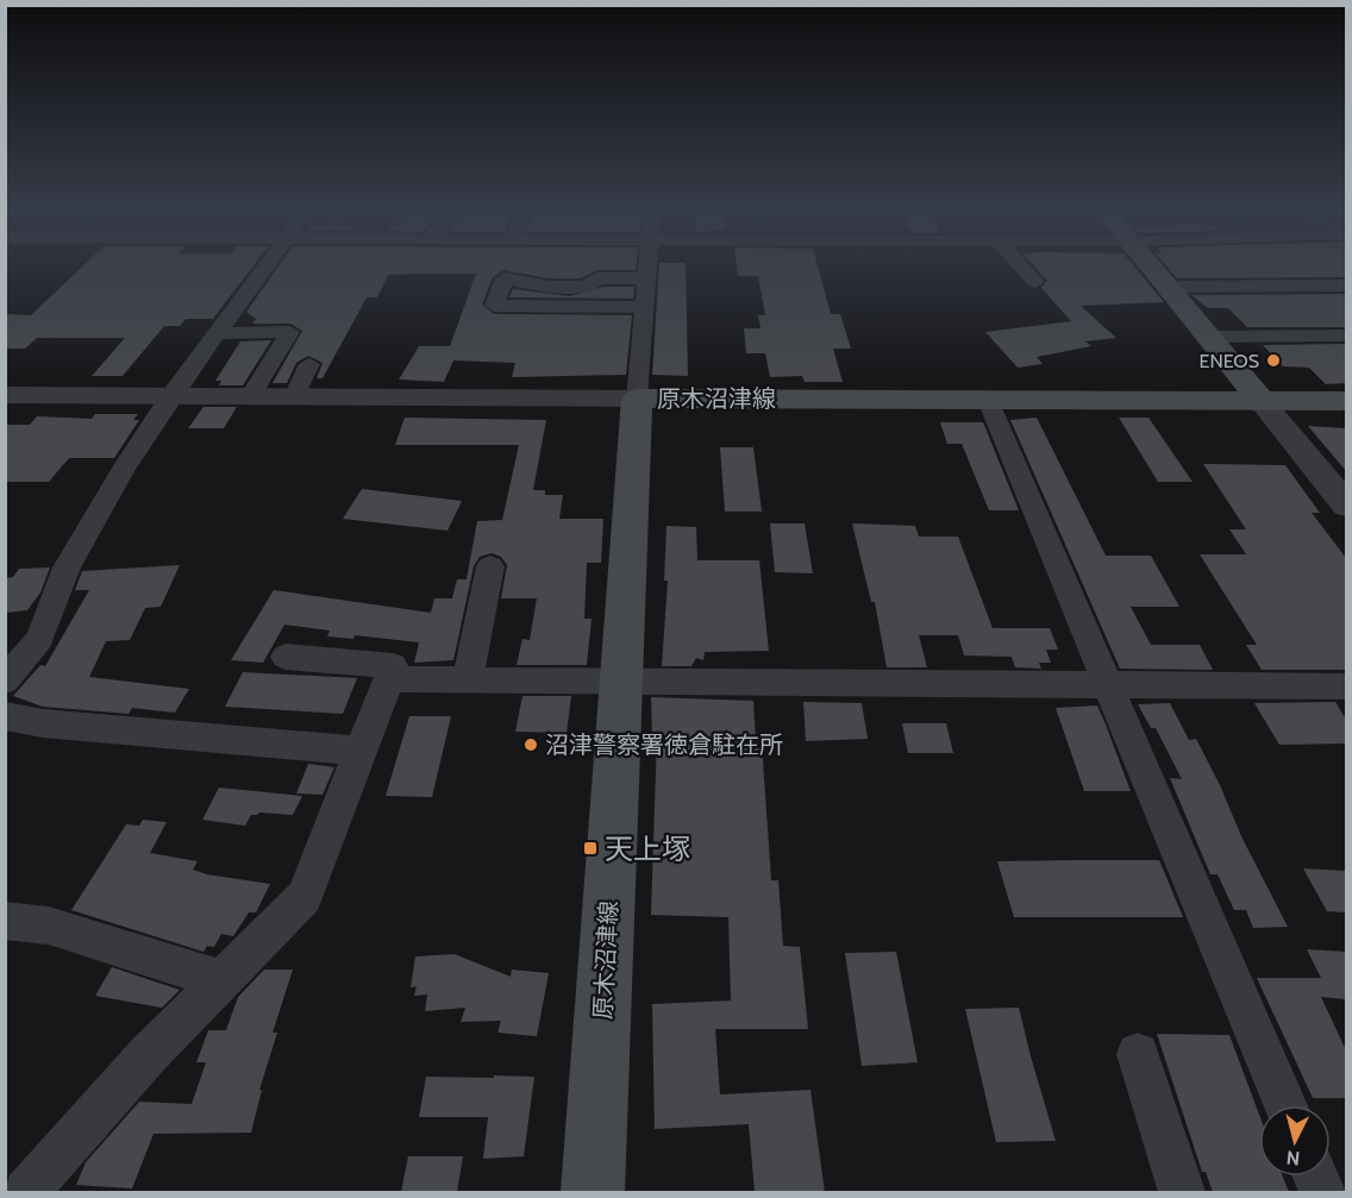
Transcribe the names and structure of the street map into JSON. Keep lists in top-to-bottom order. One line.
{"streets":{"main road":["原木沼津線"]},"places":{"other":["ENEOS","沼津警察署徳倉駐在所"],"transit":["天上塚"]},"north":"bottom"}
